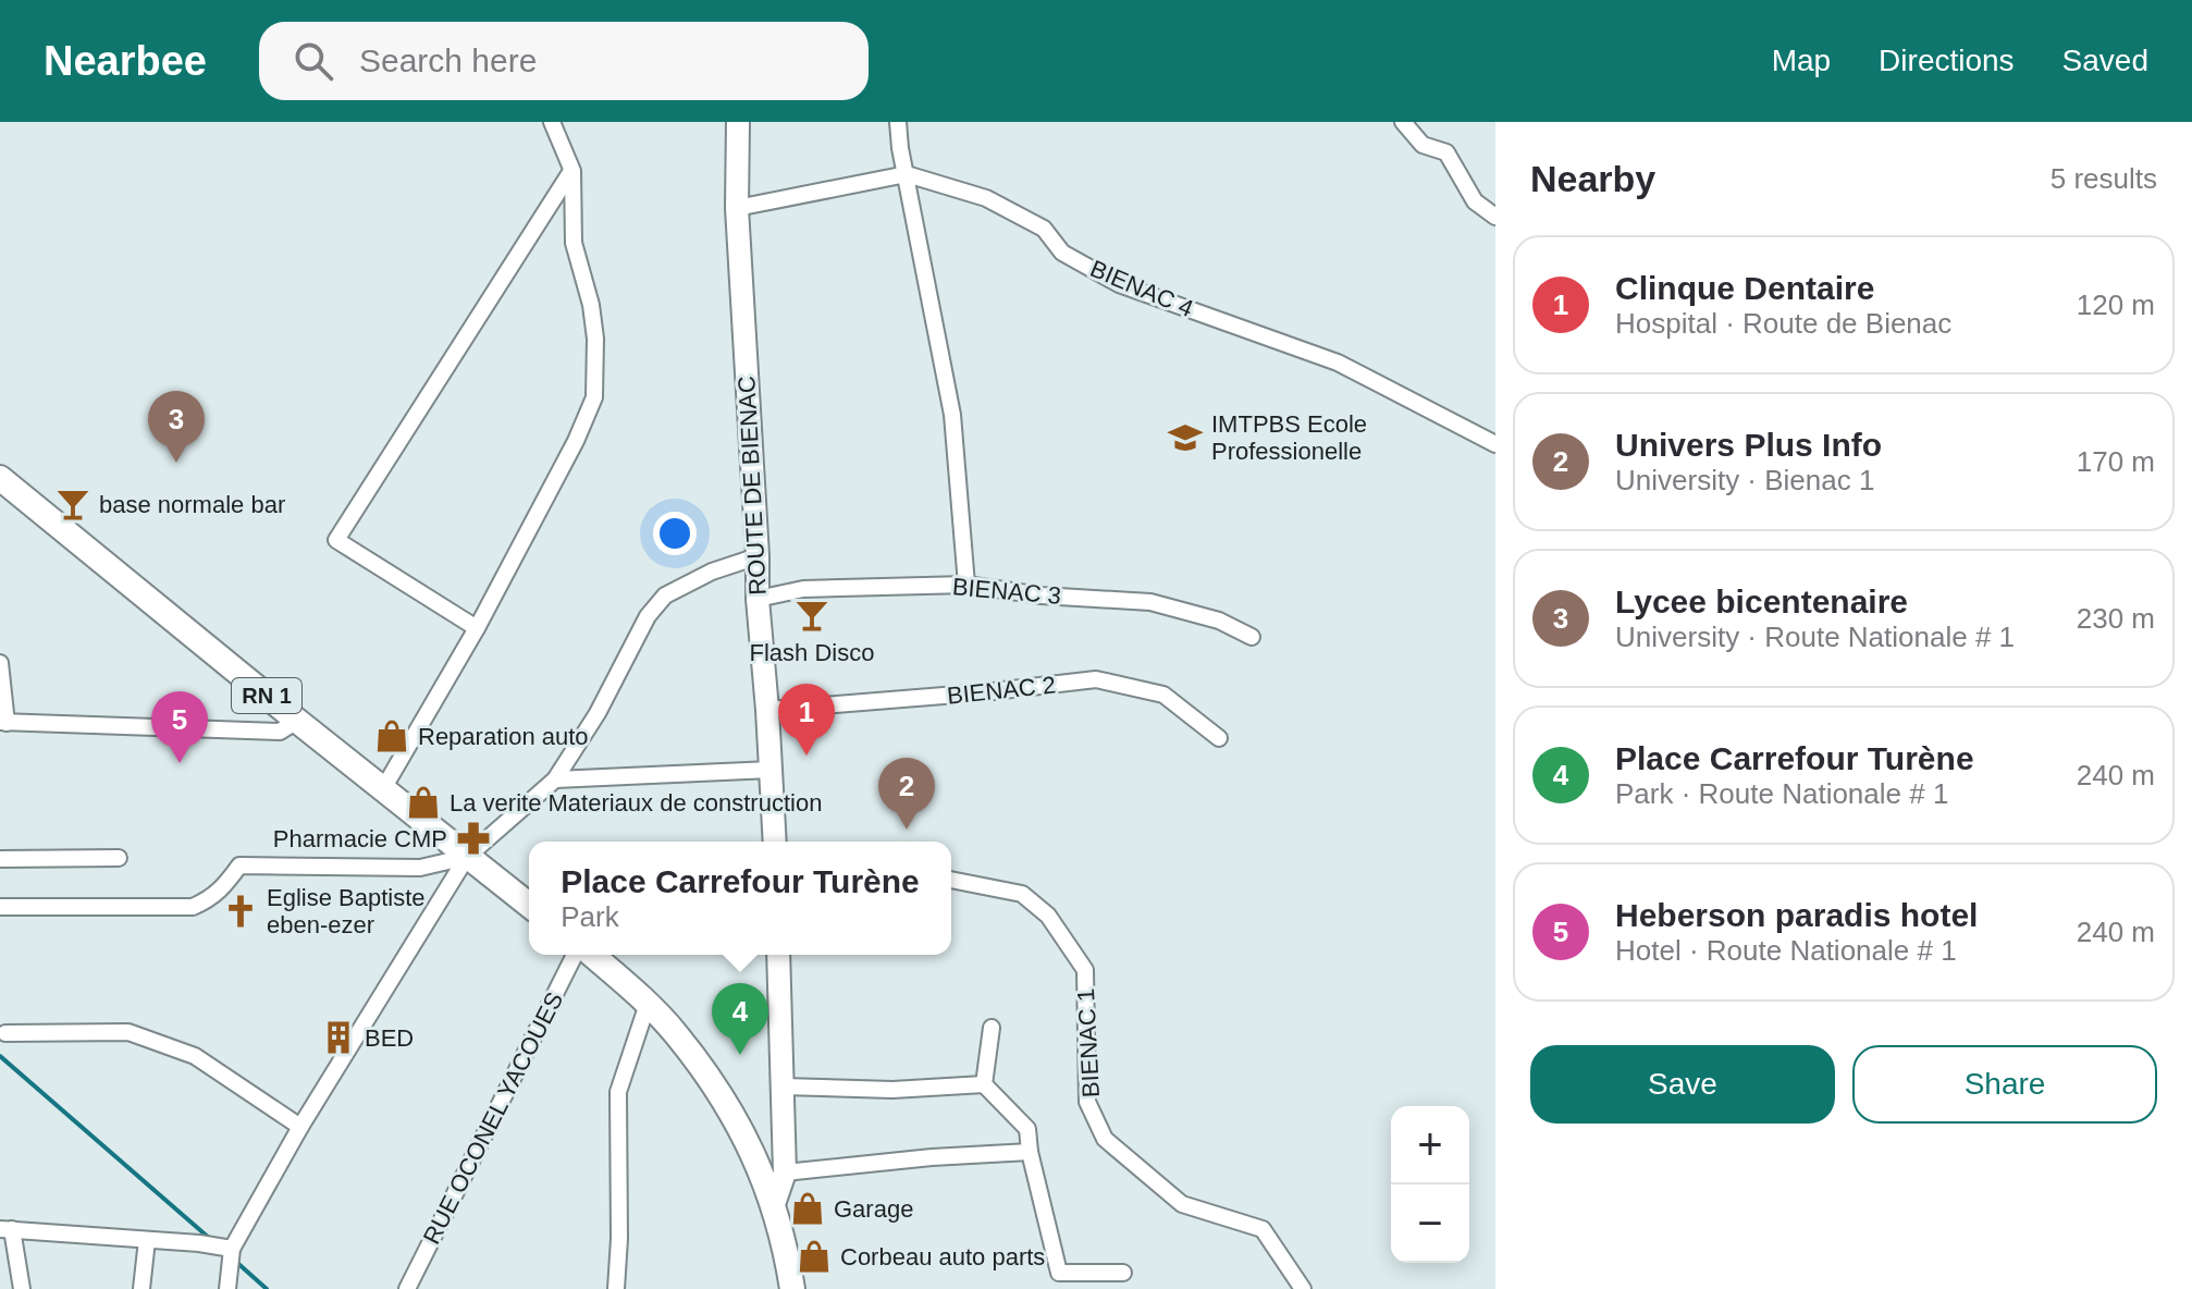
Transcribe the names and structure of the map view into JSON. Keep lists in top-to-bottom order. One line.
{"streets":{"main road":["ROUTE DE BIENAC","RN 1"],"street":["BIENAC 4","BIENAC 3","BIENAC 2","BIENAC 1","RUE OCONEL YACOUES"]},"crossings":[["BIENAC 4","ROUTE DE BIENAC"],["ROUTE DE BIENAC","BIENAC 3"],["ROUTE DE BIENAC","BIENAC 2"]],"places":{"school or university":["IMTPBS Ecole Professionelle"],"bar":["base normale bar","Flash Disco"],"shop":["Reparation auto","La verite Materiaux de construction","Garage","Corbeau auto parts"],"pharmacy":["Pharmacie CMP"],"church":["Eglise Baptiste eben-ezer"],"building":["BED"]},"page":{"header":"Nearbee","search":"Search here","nav":["Map","Directions","Saved"],"heading":["Nearby","5 results"],"list":[{"mark":"1","name":"Clinque Dentaire","note":"Hospital · Route de Bienac","value":"120 m"},{"mark":"2","name":"Univers Plus Info","note":"University · Bienac 1","value":"170 m"},{"mark":"3","name":"Lycee bicentenaire","note":"University · Route Nationale # 1","value":"230 m"},{"mark":"4","name":"Place Carrefour Turène","note":"Park · Route Nationale # 1","value":"240 m"},{"mark":"5","name":"Heberson paradis hotel","note":"Hotel · Route Nationale # 1","value":"240 m"}],"pins":["3","1","5","2","4"],"popup":["Place Carrefour Turène","Park"],"buttons":["Save","Share"],"map_buttons":["+","−"]}}
